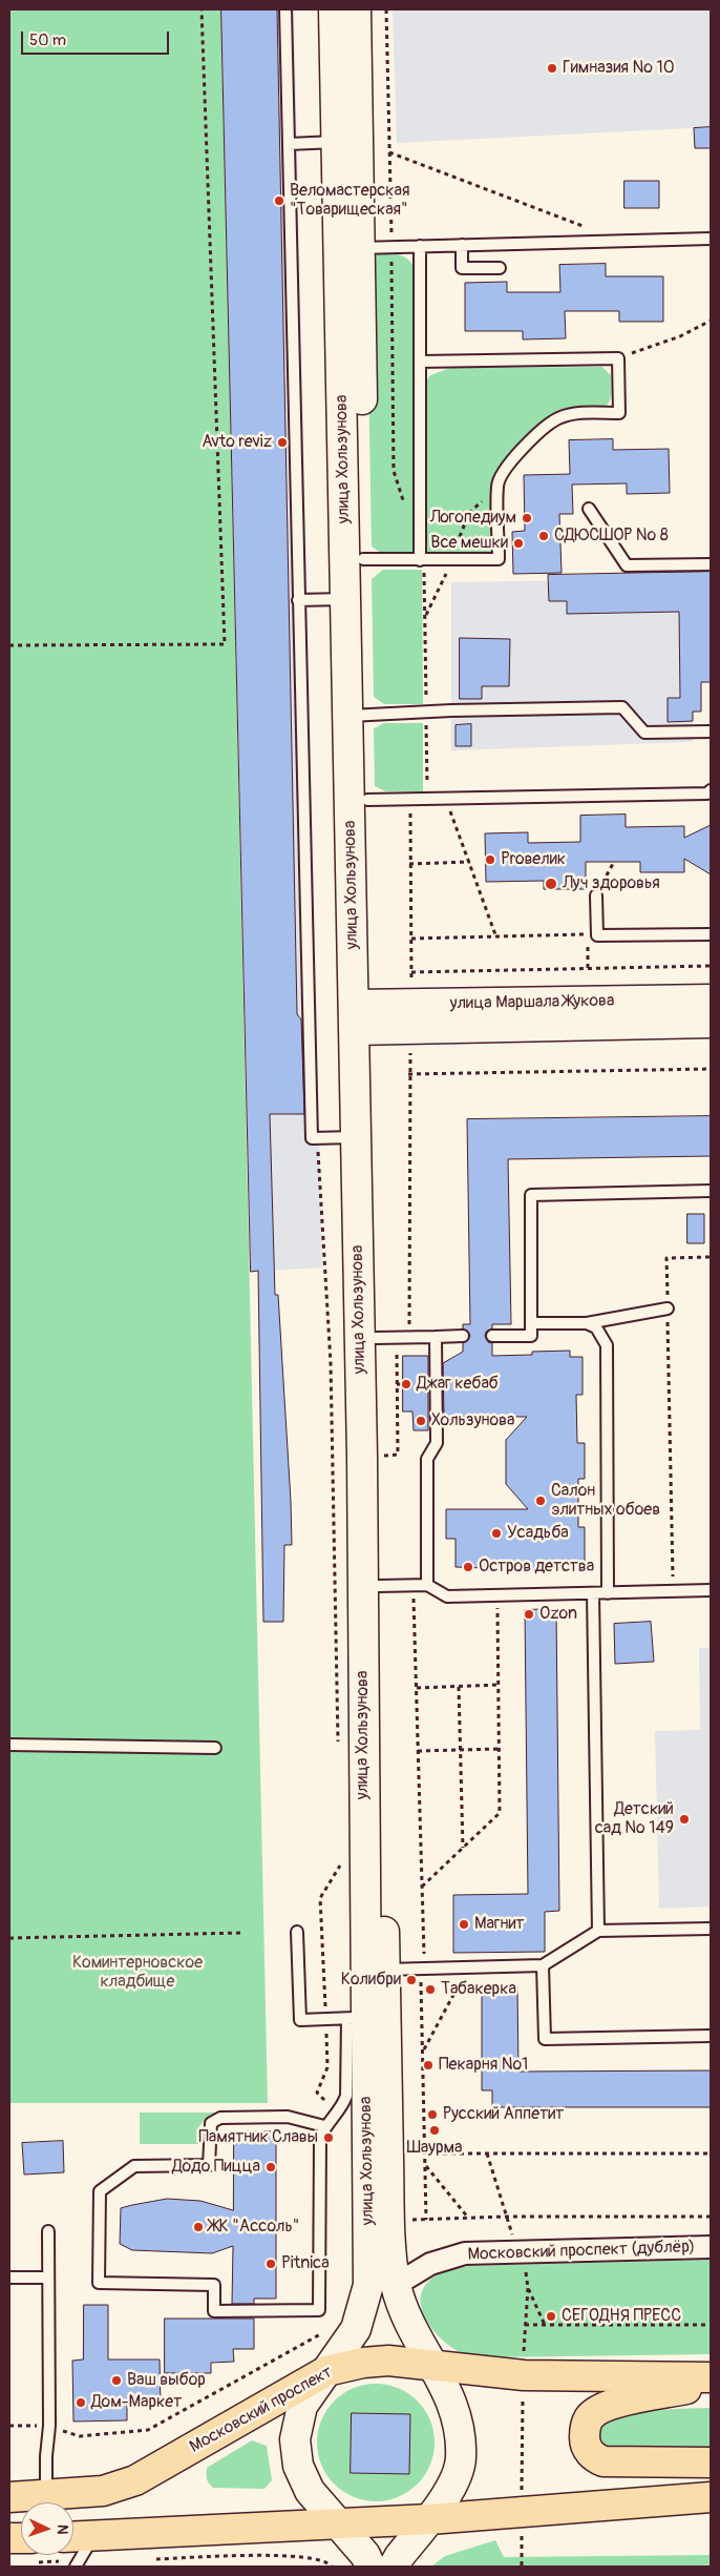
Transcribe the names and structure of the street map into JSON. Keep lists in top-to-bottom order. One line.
{"streets":{"main road":["улица Хользунова","улица Маршала Жукова","Московский проспект"],"street":["Московский проспект (дублёр)"]},"crossings":[["улица Хользунова","улица Маршала Жукова"],["улица Хользунова","Московский проспект (дублёр)"],["улица Хользунова","Московский проспект"]],"parks":["Коминтерновское кладбище"],"places":["Гимназия № 10","Веломастерская \"Товарищеская\"","Avto reviz","Логопедиум","СДЮСШОР № 8","Все мешки","Proвелик","Луч здоровья","Джаг кебаб","Хользунова","Салон элитных обоев","Усадьба","Остров детства","Ozon","Детский сад № 149","Магнит","Колибри","Табакерка","Пекарня №1","Русский Аппетит","Шаурма","Памятник Славы","Додо Пицца","ЖК \"Ассоль\"","Pitnica","СЕГОДНЯ ПРЕСС","Ваш выбор","Дом-Маркет"],"scale_bar":"50 m","north":"right"}
